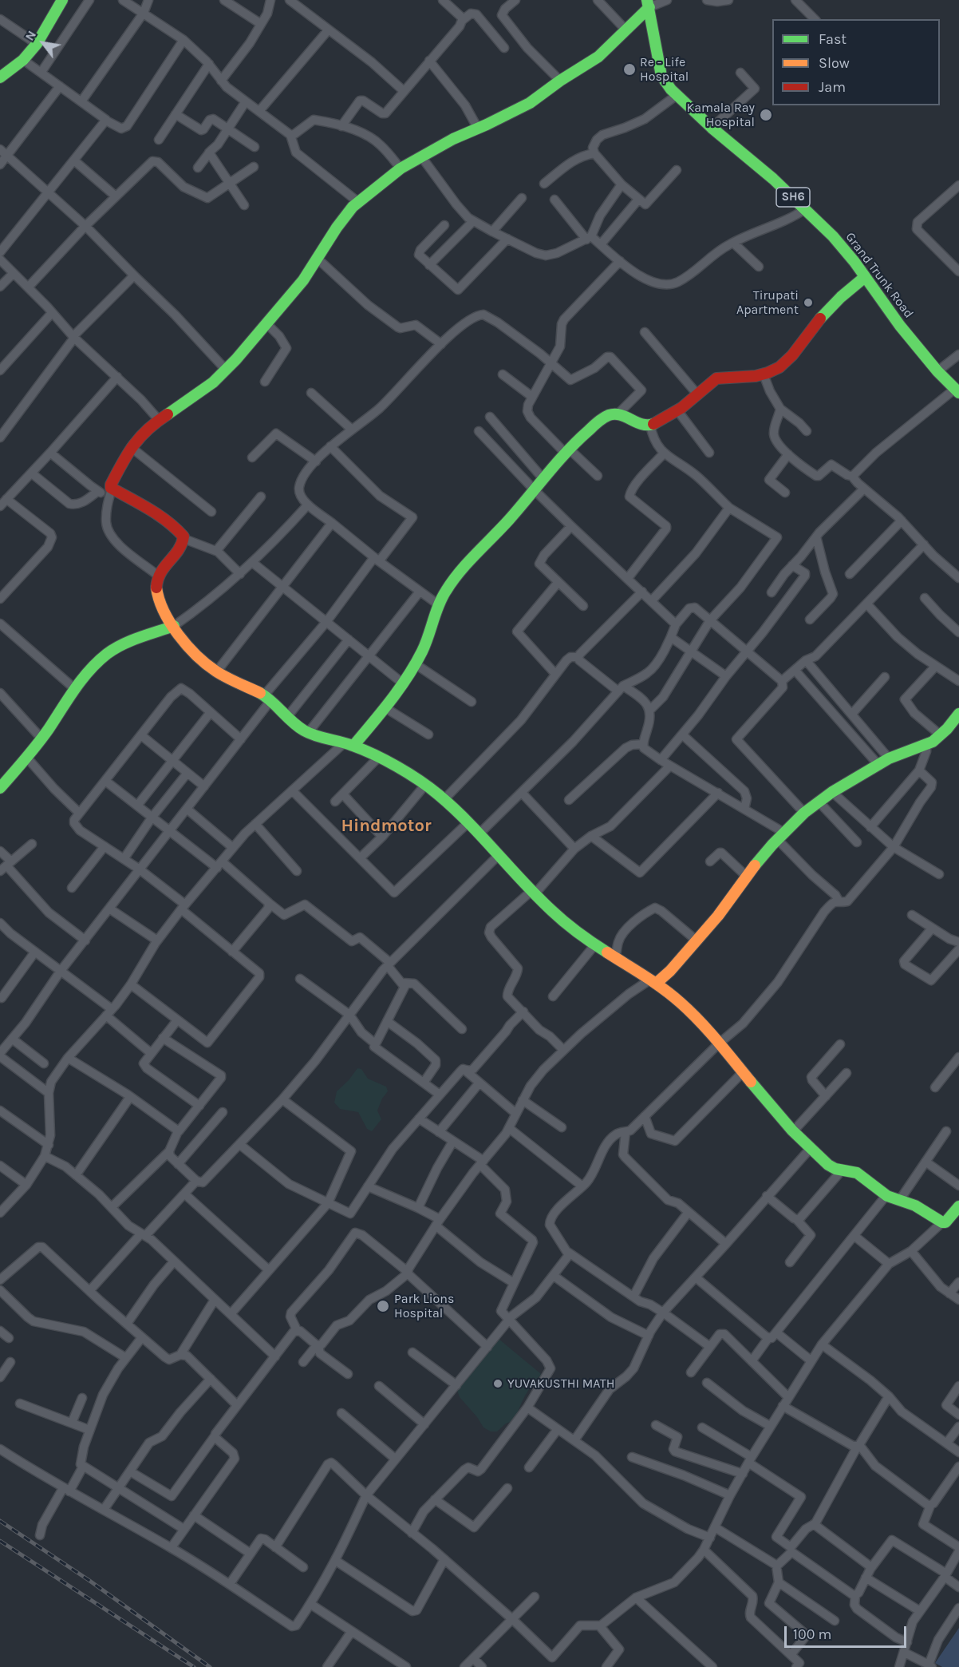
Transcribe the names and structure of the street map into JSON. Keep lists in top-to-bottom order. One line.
{"streets":{"street":["SH6","Grand Trunk Road"]},"districts":["Hindmotor"],"places":["Re - Life Hospital","Kamala Ray Hospital","Tirupati Apartment","Park Lions Hospital","YUVAKUSTHI MATH"],"legend":["Fast","Slow","Jam"],"scale_bar":"100 m","north":"top left"}
